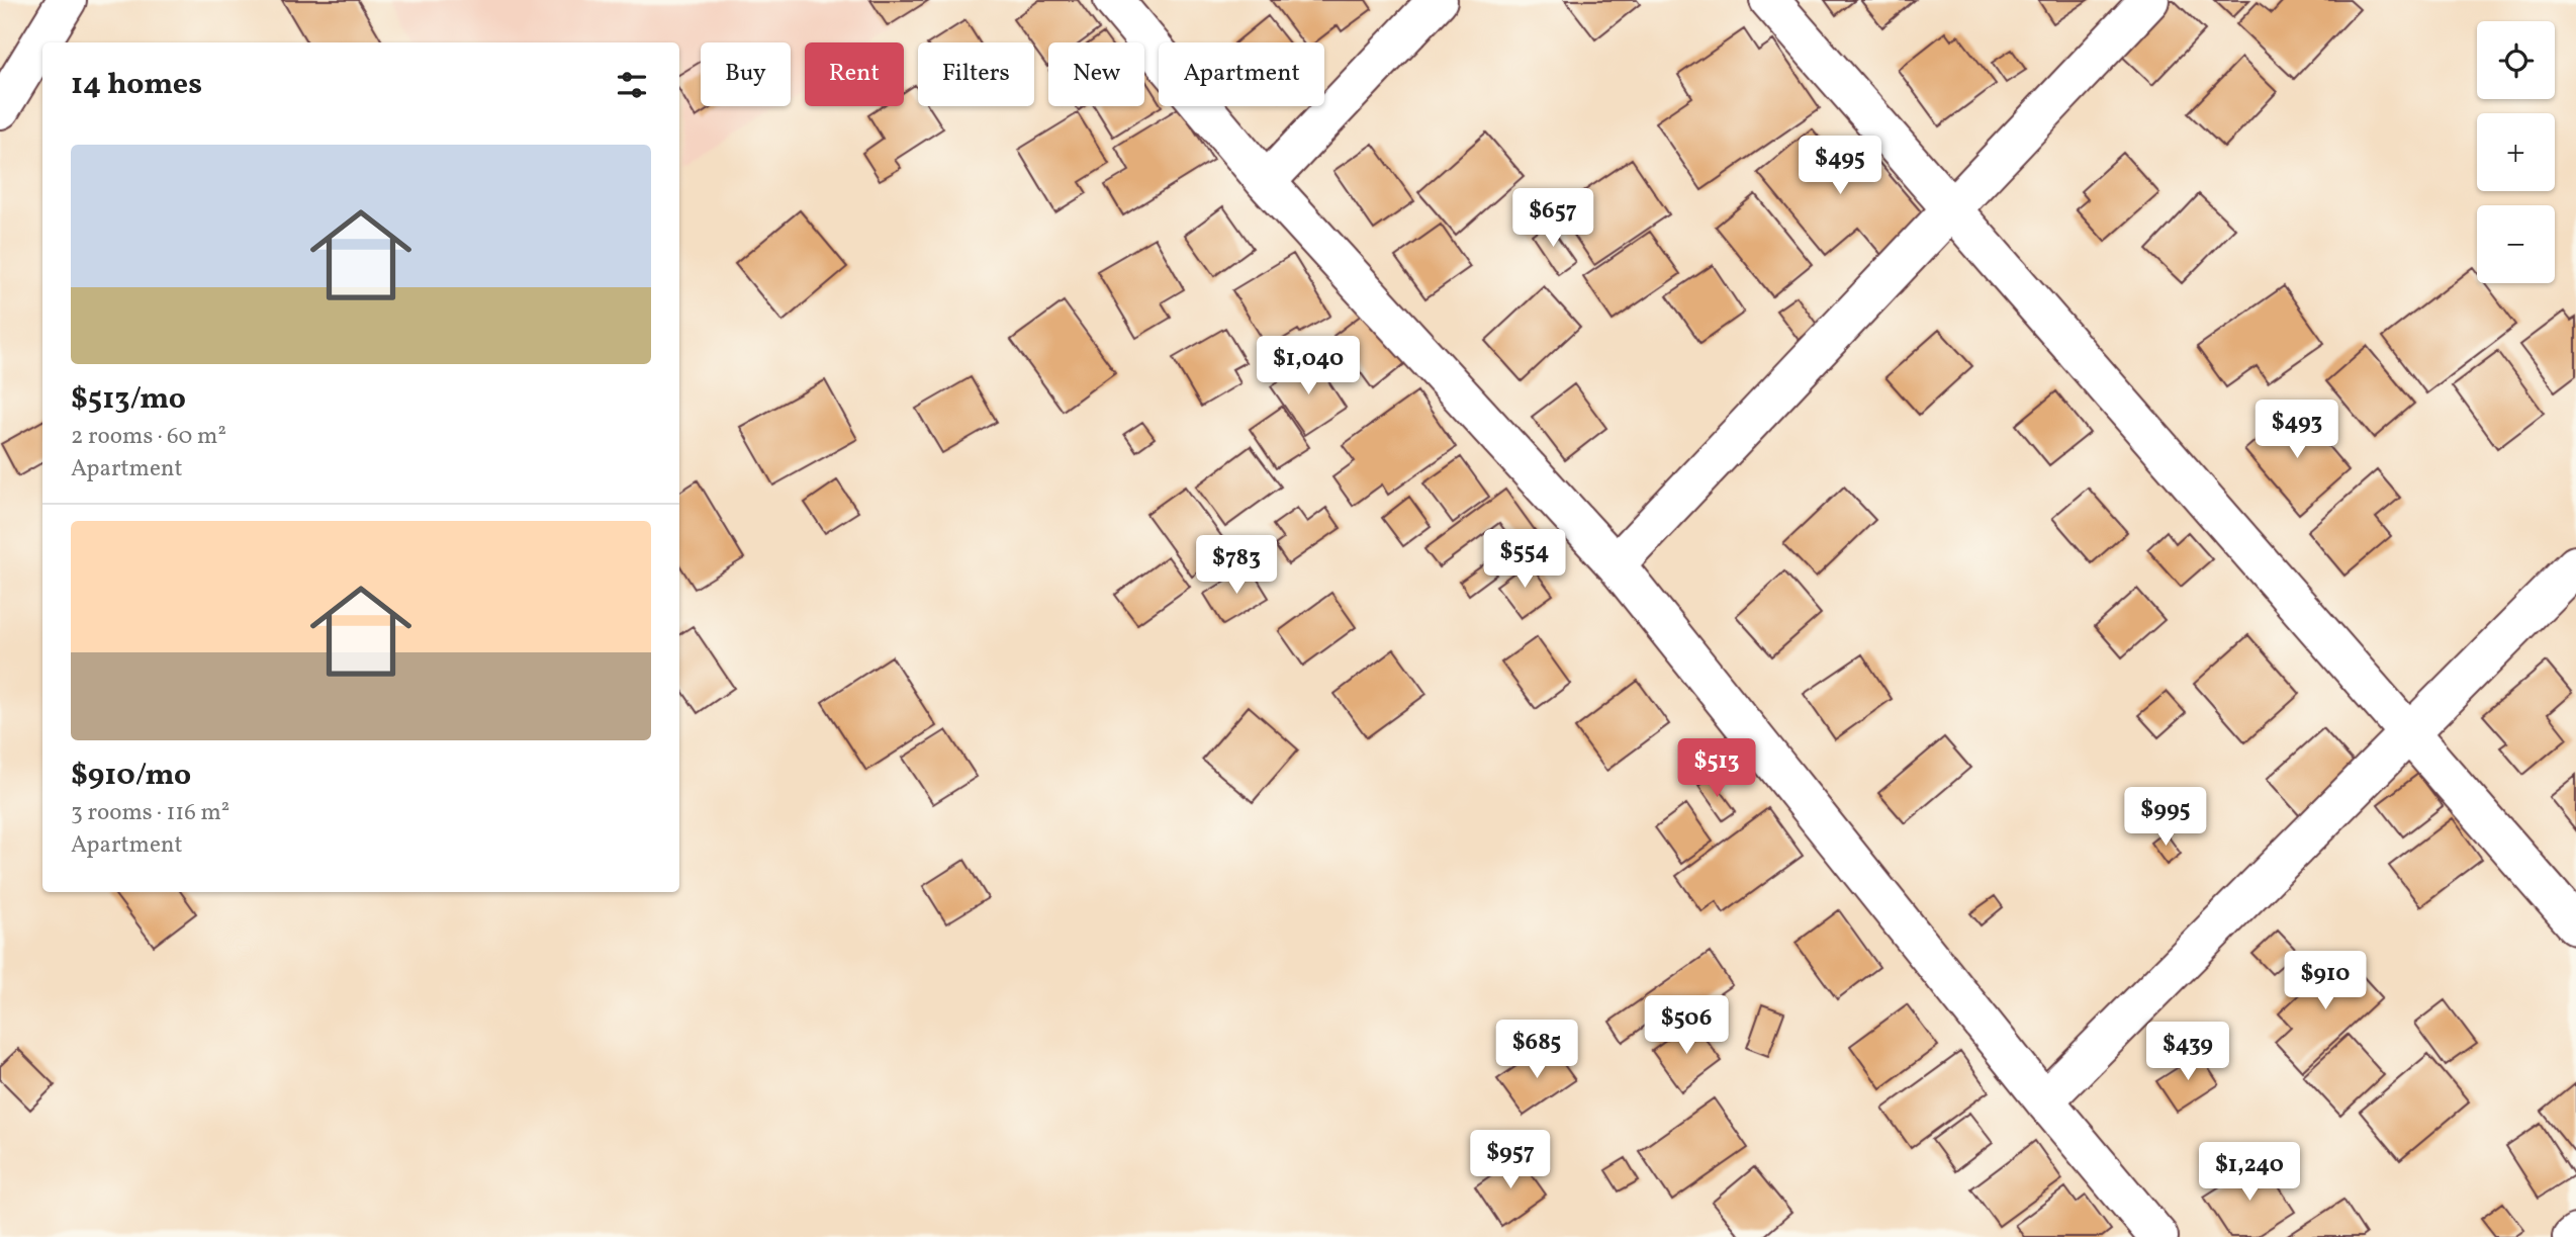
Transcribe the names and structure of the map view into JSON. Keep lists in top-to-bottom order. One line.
{"page":{"map_buttons":["+","−"],"chip":["Buy","Rent","Filters","New","Apartment"],"heading":"14 homes","list":[{"name":"$513/mo","note":"2 rooms · 60 m² · Apartment"},{"name":"$910/mo","note":"3 rooms · 116 m² · Apartment"}],"price":["$495","$657","$1,040","$493","$554","$783","$513","$995","$910","$506","$685","$439","$957","$1,240"]}}
